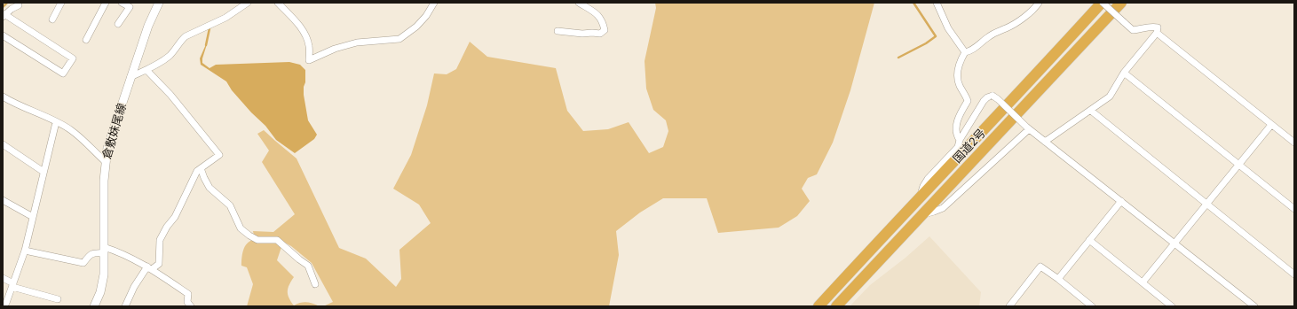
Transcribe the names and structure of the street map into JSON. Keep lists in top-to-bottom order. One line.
{"streets":{"highway":["国道2号"],"main road":["倉敷妹尾線"]}}
